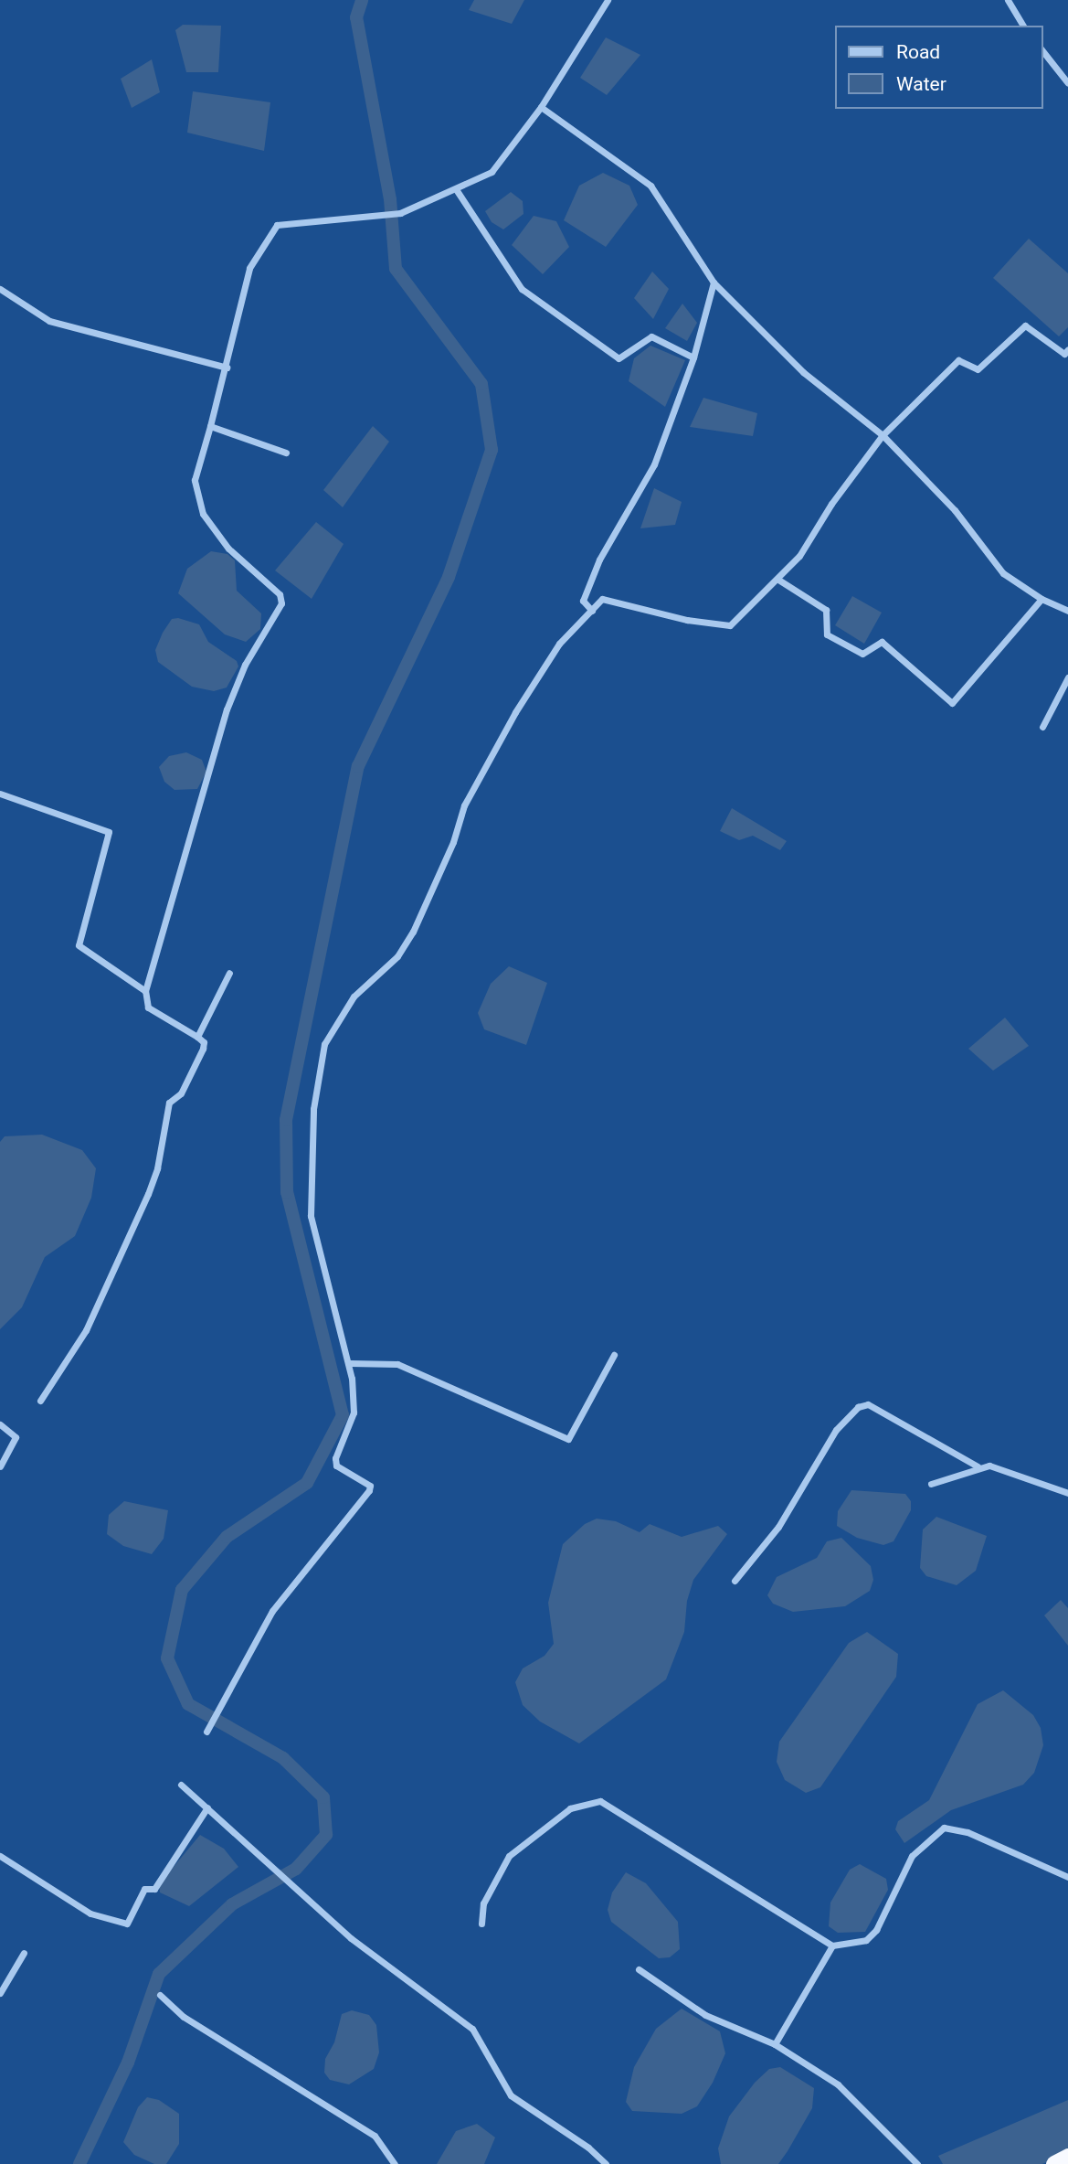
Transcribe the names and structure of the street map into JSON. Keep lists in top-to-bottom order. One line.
{"legend":["Road","Water"]}
